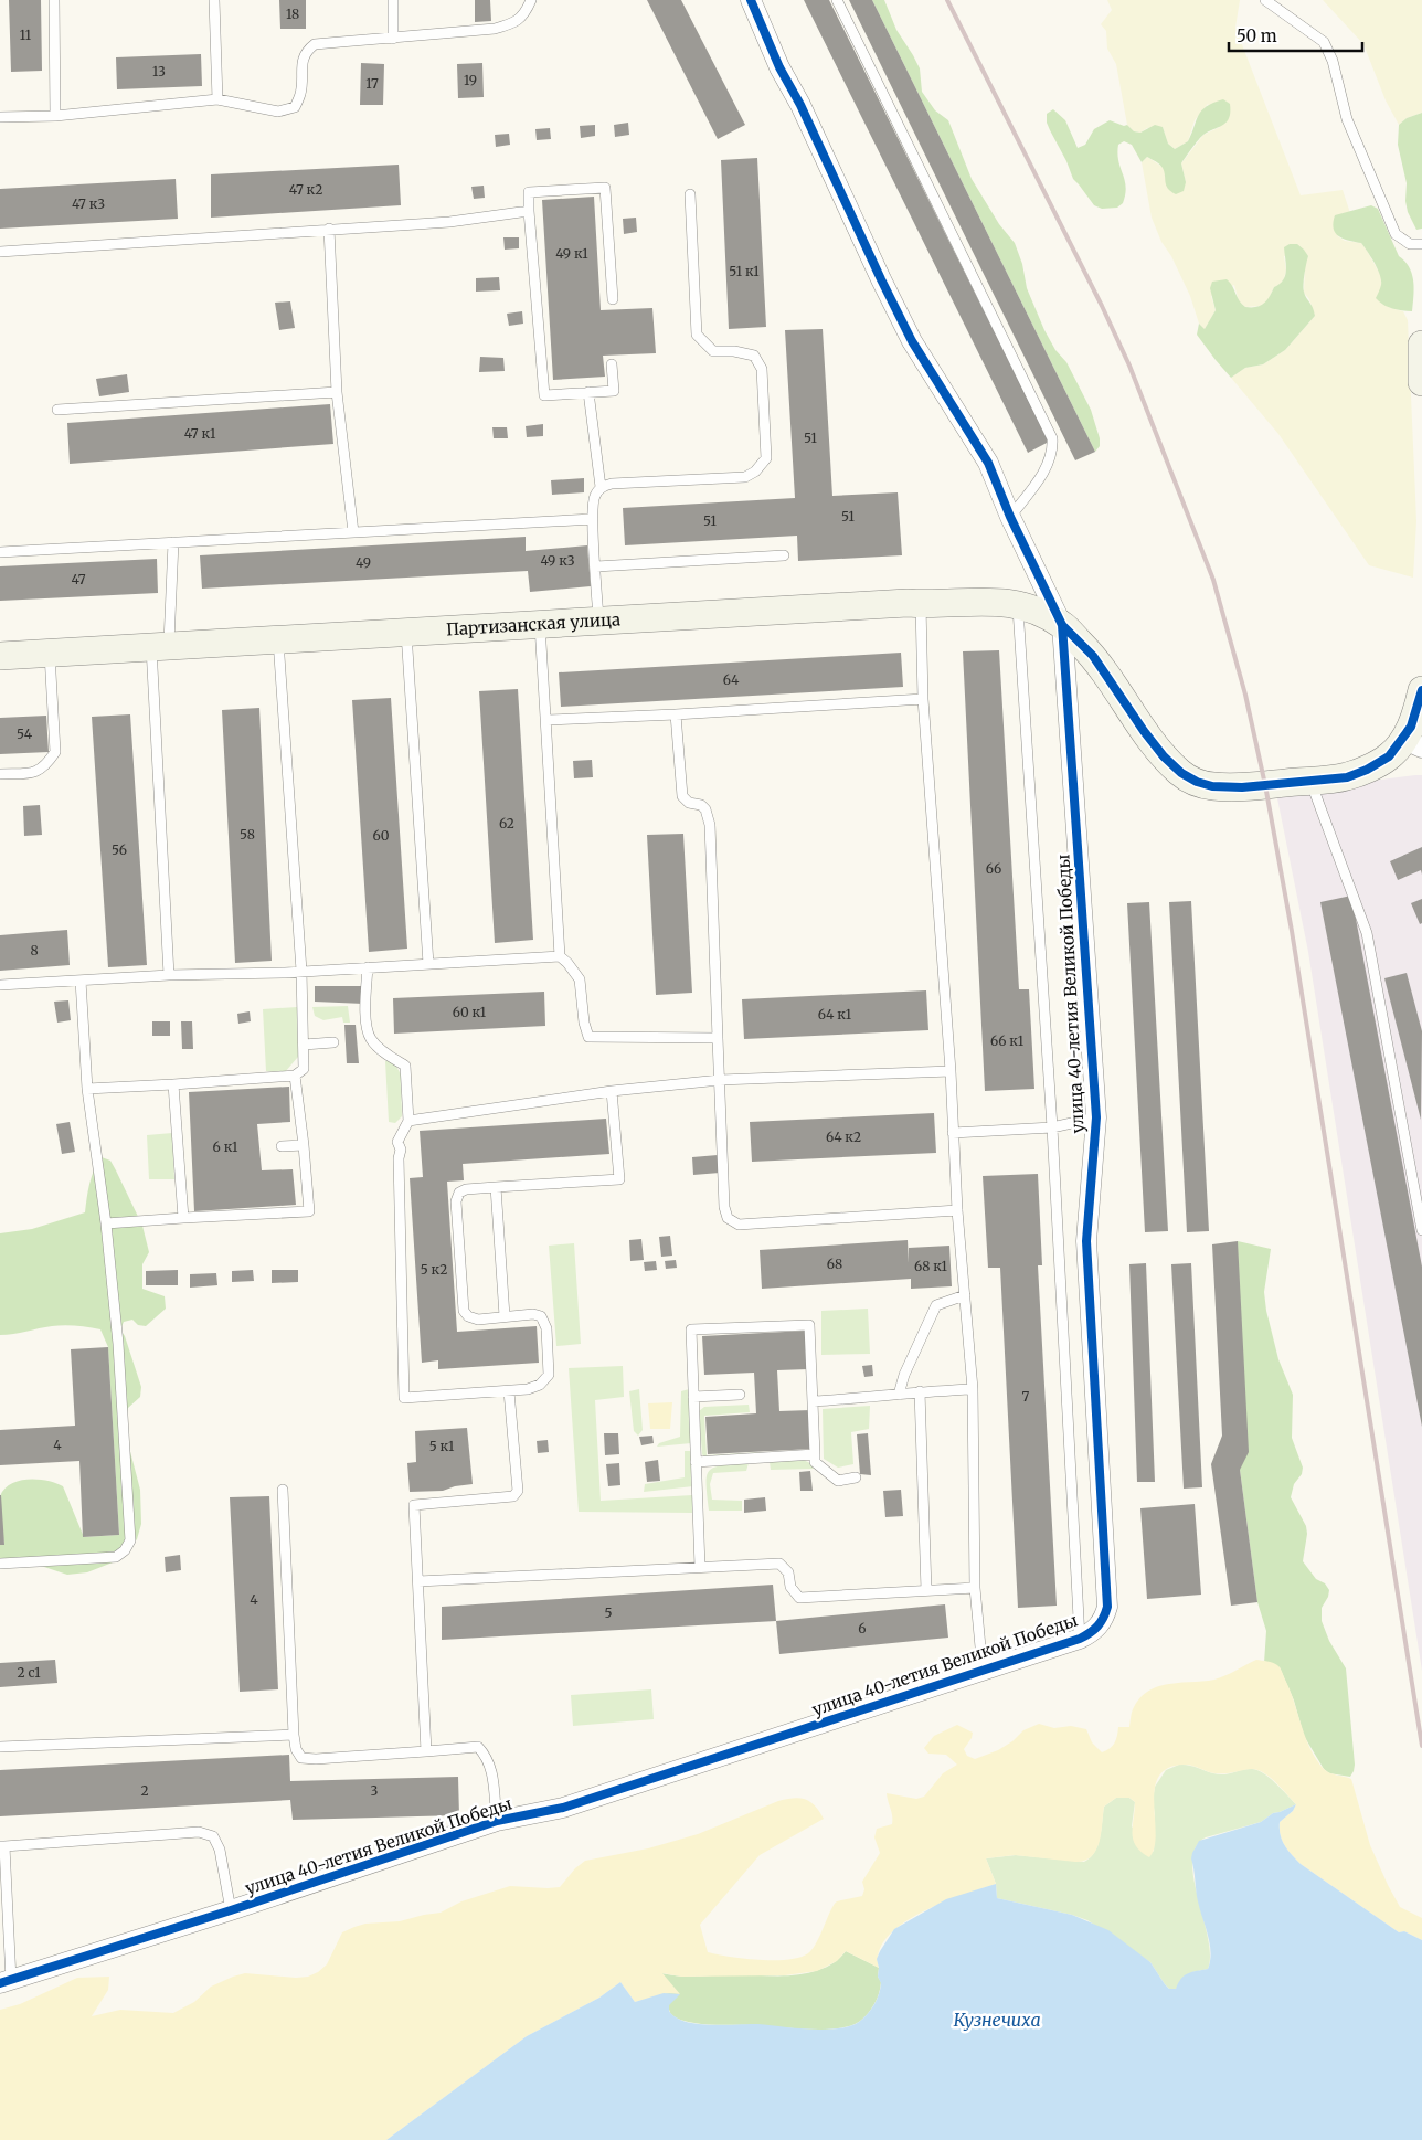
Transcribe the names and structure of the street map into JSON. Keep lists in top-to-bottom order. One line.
{"streets":{"street":["Партизанская улица","улица 40-летия Великой Победы"]},"crossings":[["Партизанская улица","улица 40-летия Великой Победы"]],"water":["Кузнечиха"],"house_numbers":["18","11","13","19","17","47 к2","47 к3","49 к1","51 к1","47 к1","51","51","51","49 к3","49","47","64","54","62","58","60","56","66","8","60 к1","64 к1","66 к1","64 к2","6 к1","68","68 к1","5 к2","7","4","5 к1","4","5","6","2 с1","2","3"],"scale_bar":"50 m"}
